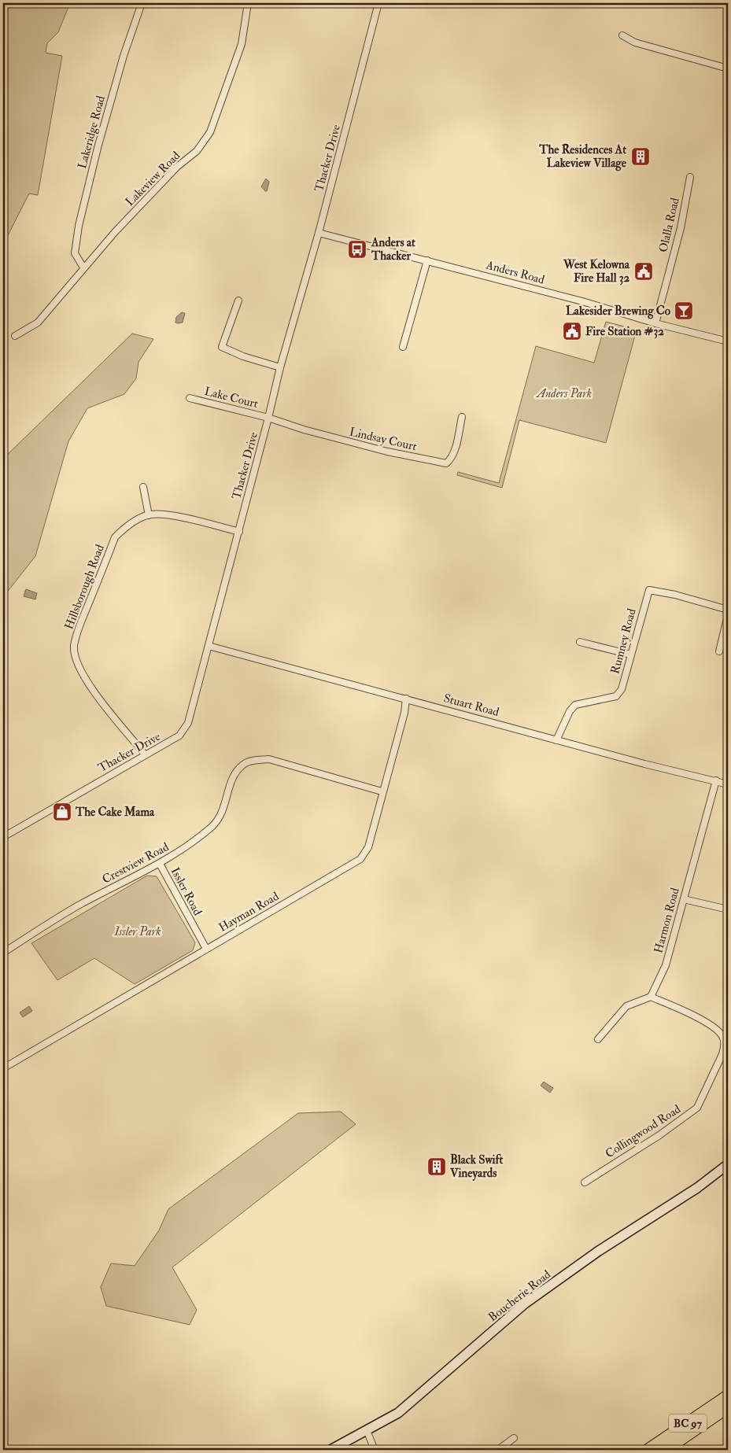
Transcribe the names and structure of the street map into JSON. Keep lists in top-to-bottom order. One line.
{"streets":{"highway":["BC 97"],"main road":["Boucherie Road"],"street":["Lakeridge Road","Thacker Drive","Lakeview Road","Olalla Road","Anders Road","Lake Court","Lindsay Court","Hillsborough Road","Rumney Road","Stuart Road","Crestview Road","Issler Road","Hayman Road","Harmon Road","Collingwood Road"]},"crossings":[["Lakeridge Road","Lakeview Road"],["Thacker Drive","Anders Road"],["Thacker Drive","Lake Court"],["Thacker Drive","Lindsay Court"],["Thacker Drive","Hillsborough Road"],["Thacker Drive","Stuart Road"],["Olalla Road","Anders Road"],["Lake Court","Lindsay Court"],["Rumney Road","Stuart Road"],["Stuart Road","Hayman Road"],["Stuart Road","Harmon Road"],["Crestview Road","Issler Road"],["Crestview Road","Hayman Road"],["Issler Road","Hayman Road"],["Harmon Road","Collingwood Road"]],"parks":["Anders Park","Issler Park"],"places":{"building":["The Residences At Lakeview Village","Black Swift Vineyards"],"bus stop":["Anders at Thacker"],"public building":["West Kelowna Fire Hall 32","Fire Station #32"],"bar":["Lakesider Brewing Co"],"shop":["The Cake Mama"]}}
